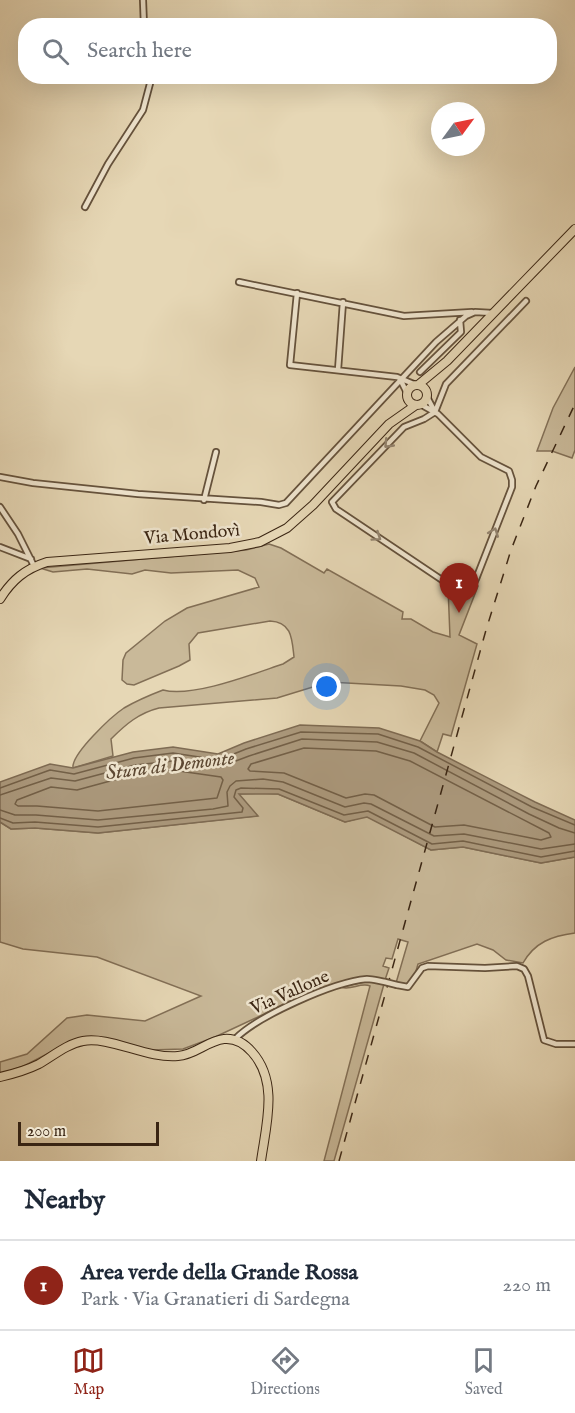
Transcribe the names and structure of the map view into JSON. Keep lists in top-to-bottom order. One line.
{"streets":{"main road":["Via Mondovì"],"street":["Via Vallone"]},"water":["Stura di Demonte"],"scale_bar":"200 m","north":"top right","page":{"search":"Search here","pins":"1","scale":"200 m","heading":"Nearby","list":[{"mark":"1","name":"Area verde della Grande Rossa","note":"Park · Via Granatieri di Sardegna","value":"220 m"}],"nav":["Map","Directions","Saved"]}}
